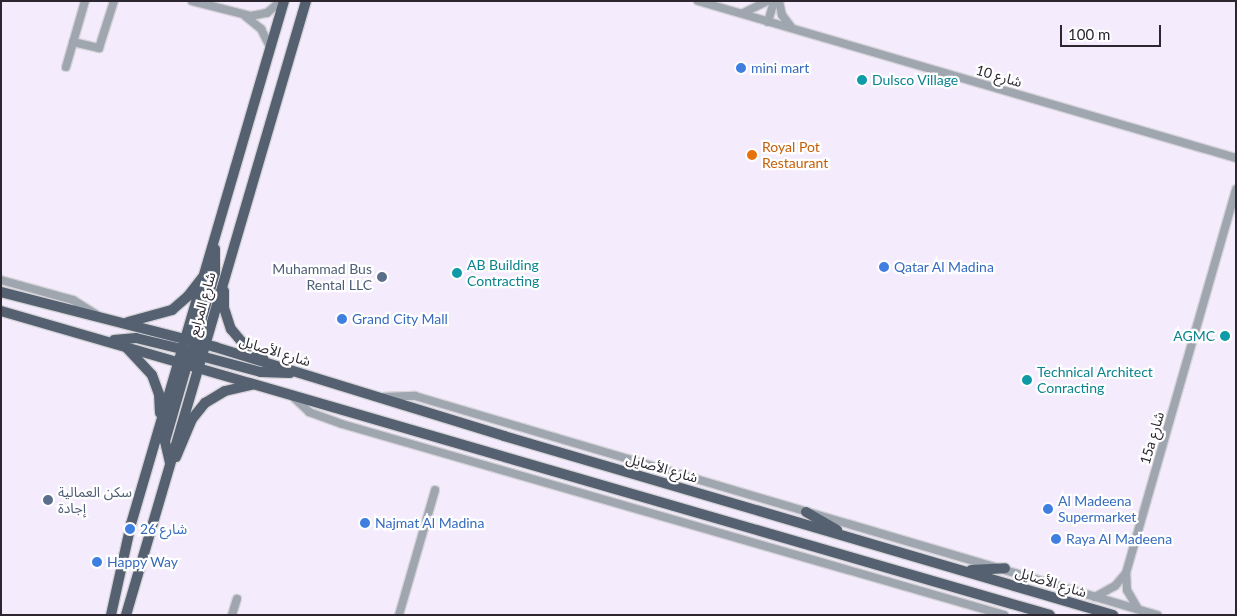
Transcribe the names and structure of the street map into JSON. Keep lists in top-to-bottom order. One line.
{"streets":{"main road":["شارع المرابع","شارع الأصايل"],"street":["شارع 10","15a شارع"]},"crossings":[["شارع المرابع","شارع الأصايل"]],"places":["mini mart","Dulsco Village","Royal Pot Restaurant","Qatar Al Madina","AB Building Contracting","Muhammad Bus Rental LLC","Grand City Mall","AGMC","Technical Architect Conracting","سكن العمالية إجادة","Al Madeena Supermarket","Najmat Al Madina","شارع 26","Raya Al Madeena","Happy Way"],"scale_bar":"100 m"}
